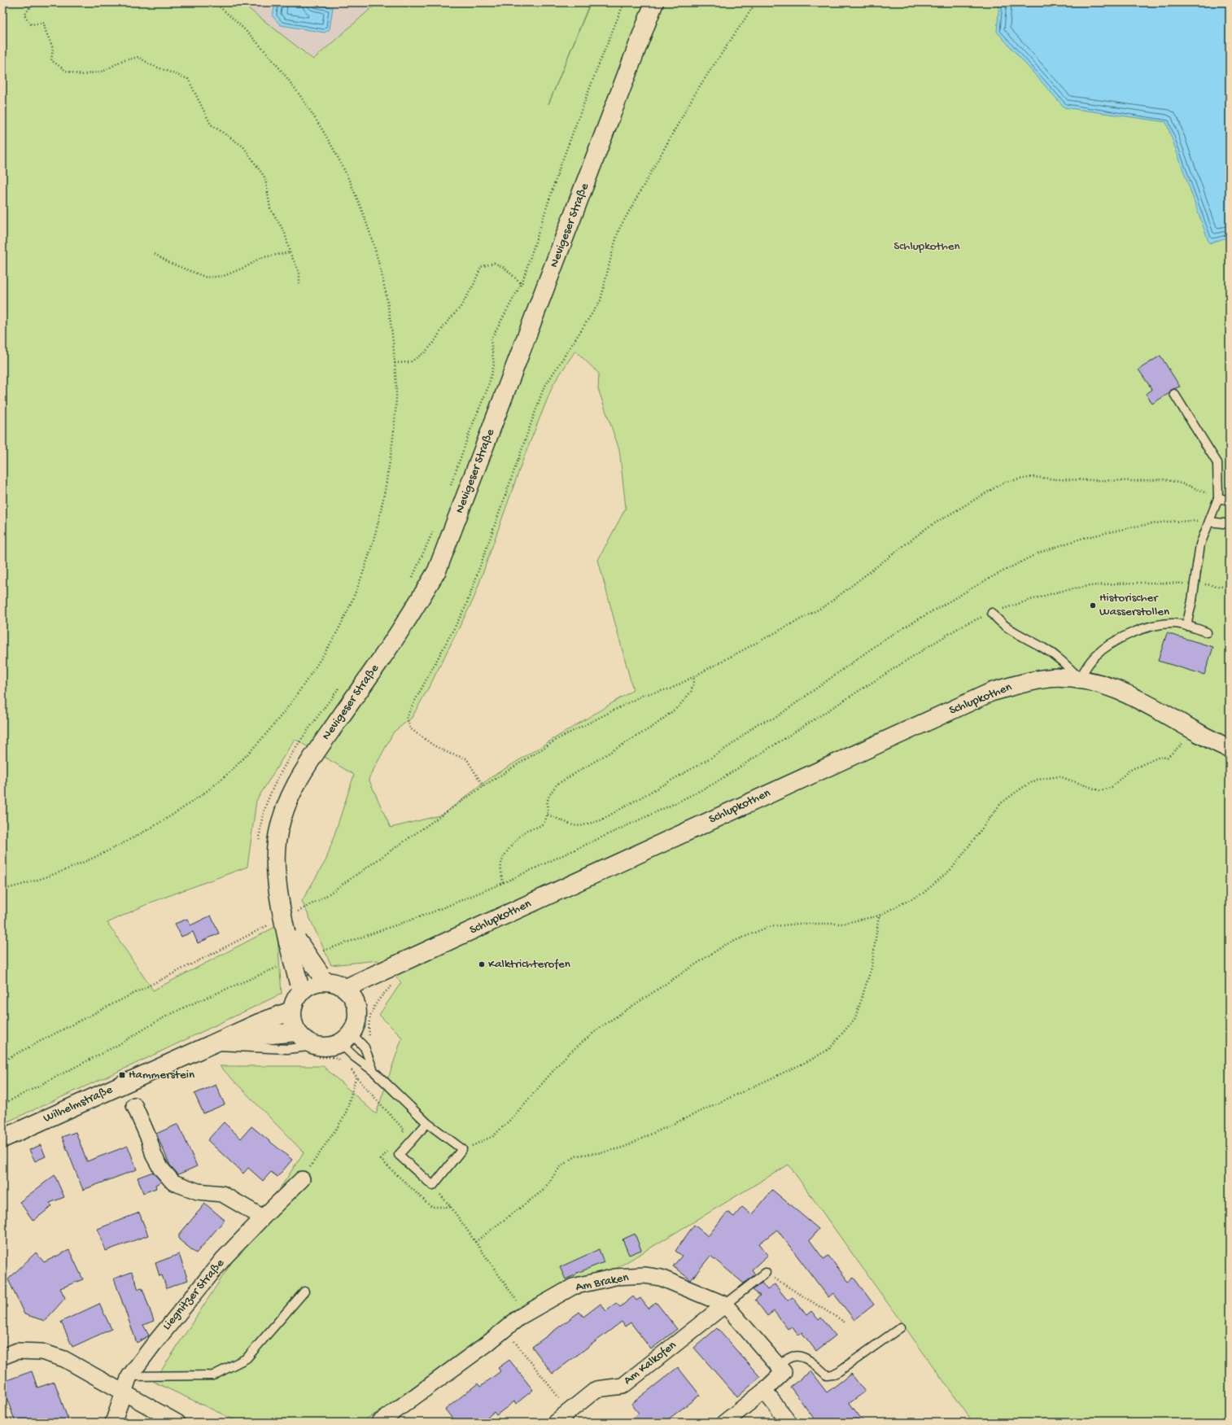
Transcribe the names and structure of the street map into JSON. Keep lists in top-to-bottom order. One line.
{"streets":{"main road":["Nevigeser Straße","Schlupkothen","Wilhelmstraße"],"street":["Am Braken","Liegnitzer Straße","Am Kalkofen"]},"crossings":[["Nevigeser Straße","Schlupkothen"],["Nevigeser Straße","Wilhelmstraße"],["Schlupkothen","Wilhelmstraße"],["Am Braken","Am Kalkofen"]],"parks":["Schlupkothen"],"places":{"other":["Historischer Wasserstollen","Kalktrichterofen"],"transit":["Hammerstein"]}}
